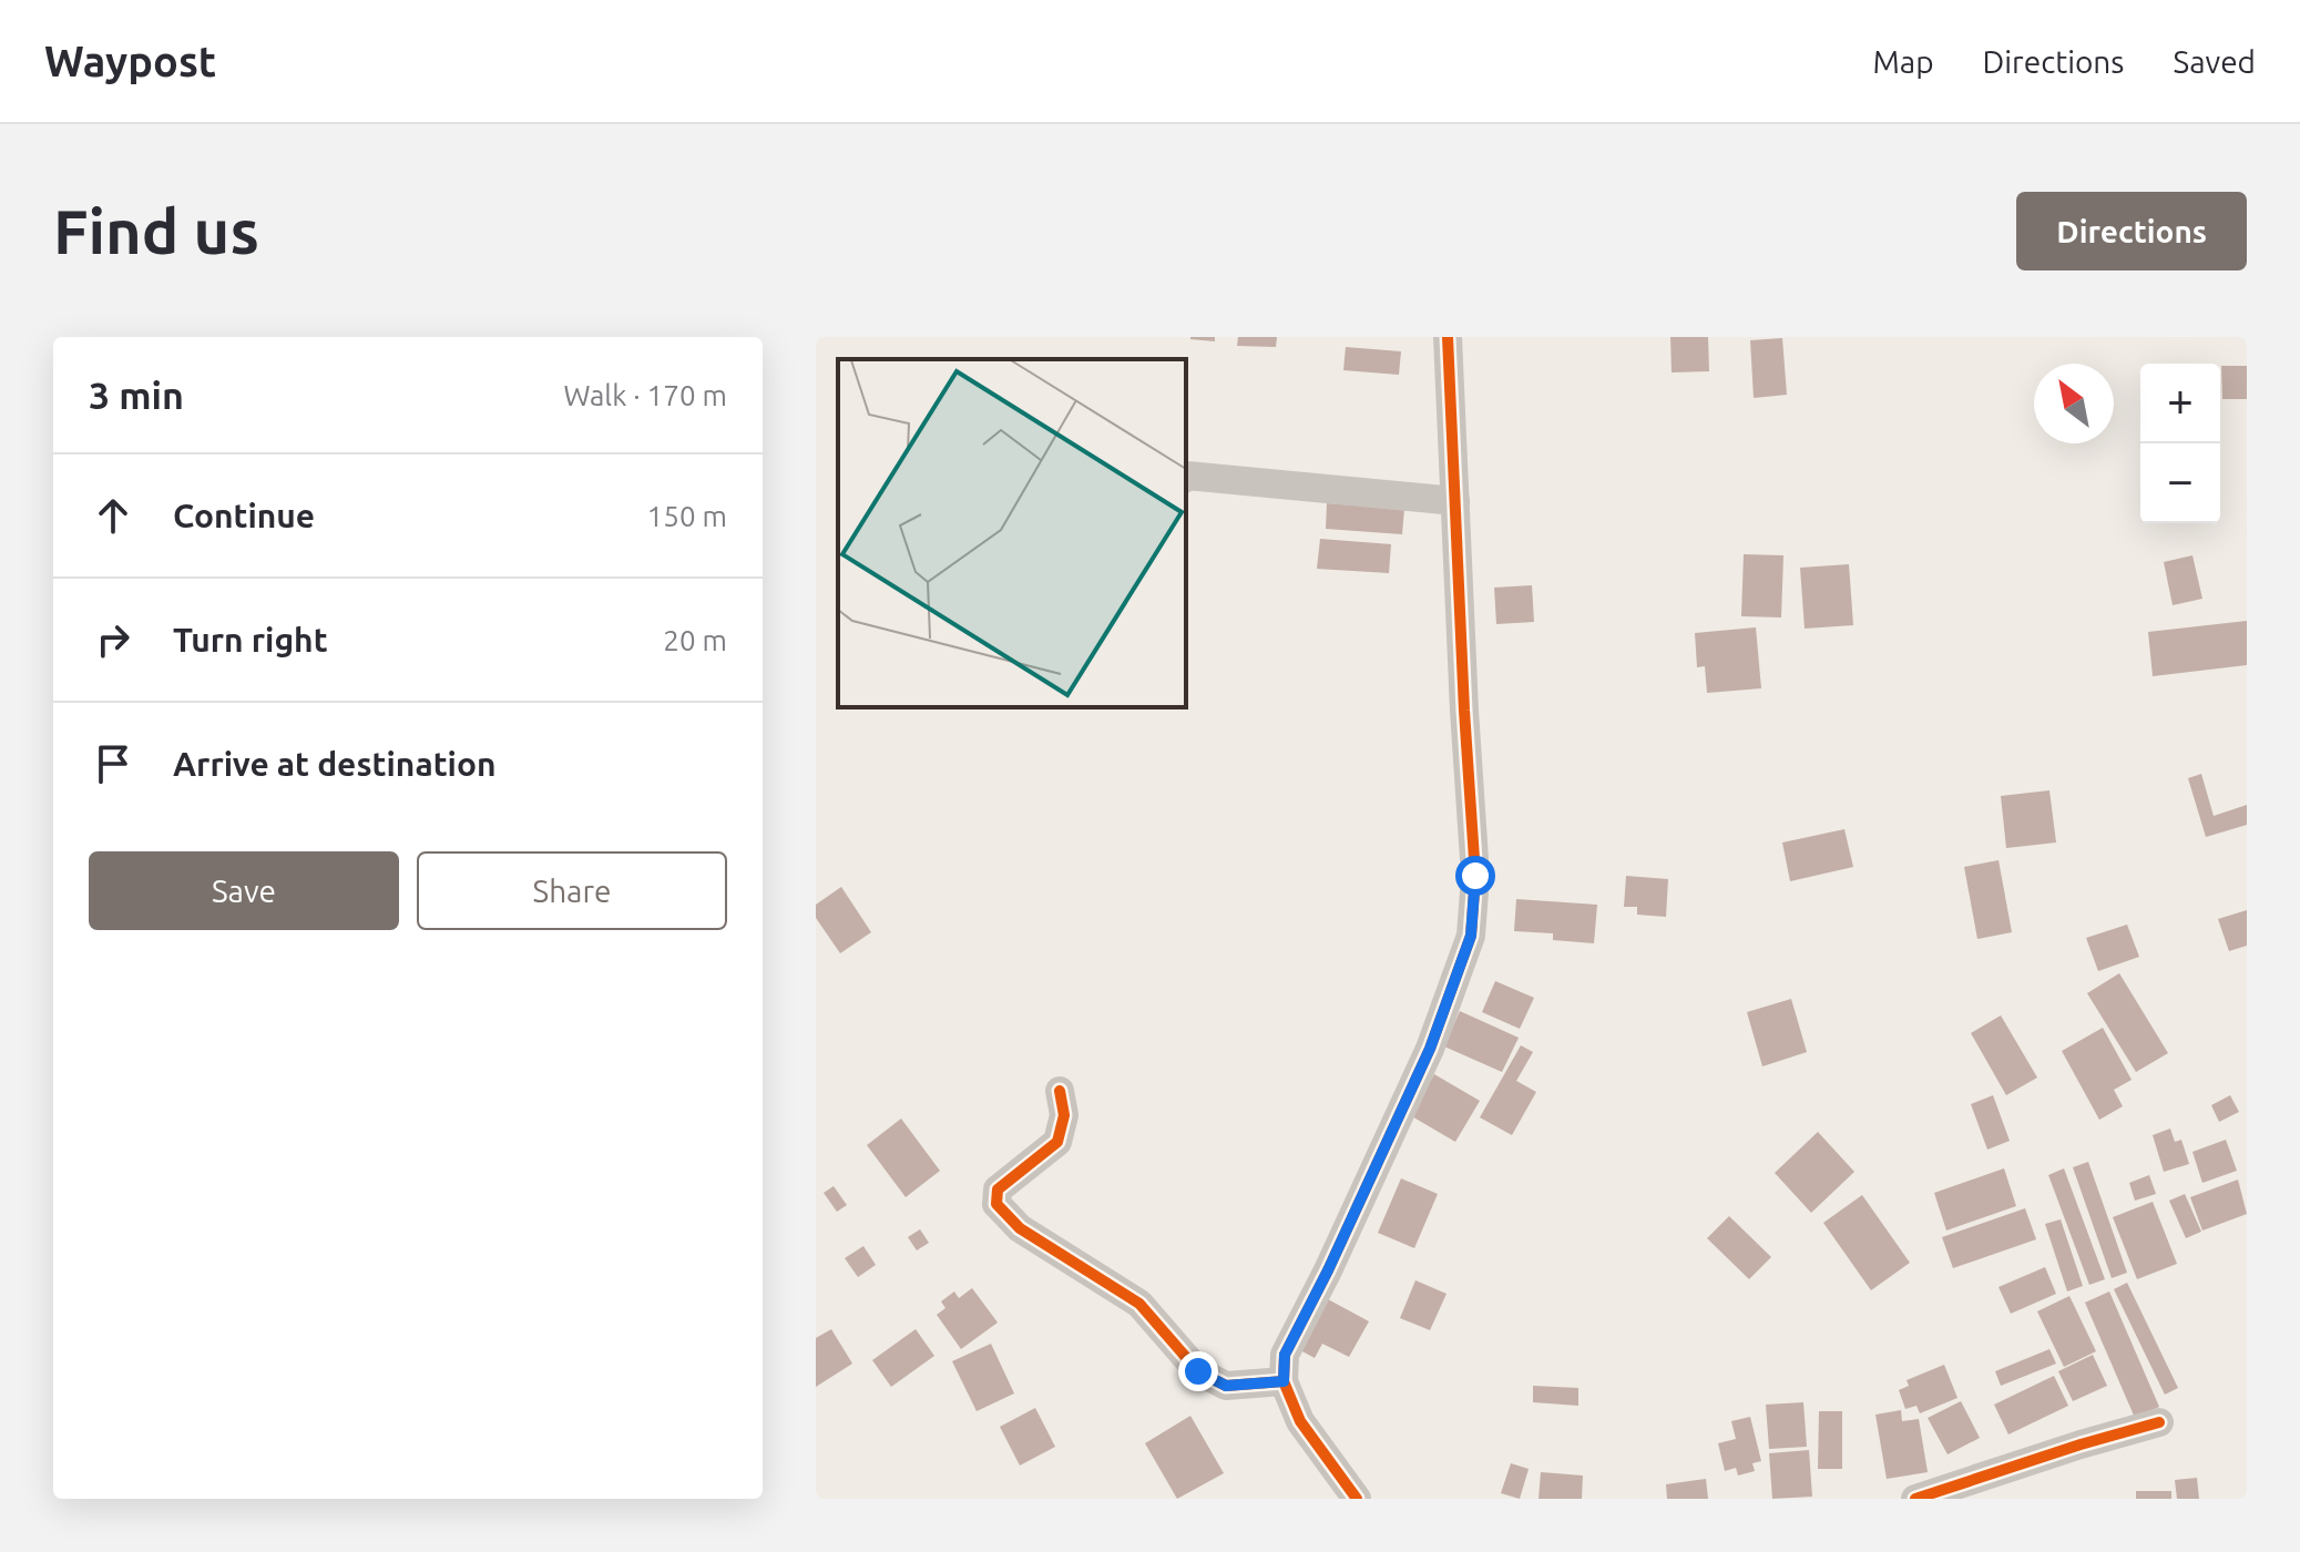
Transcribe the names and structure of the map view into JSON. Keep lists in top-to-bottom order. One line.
{"north":"top left","page":{"header":"Waypost","nav":["Map","Directions","Saved"],"buttons":["Directions",["Save","Share"]],"title":"Find us","heading":["3 min","Walk · 170 m"],"map_buttons":["+","−"],"list":[["Continue","150 m"],["Turn right","20 m"],"Arrive at destination"]}}
